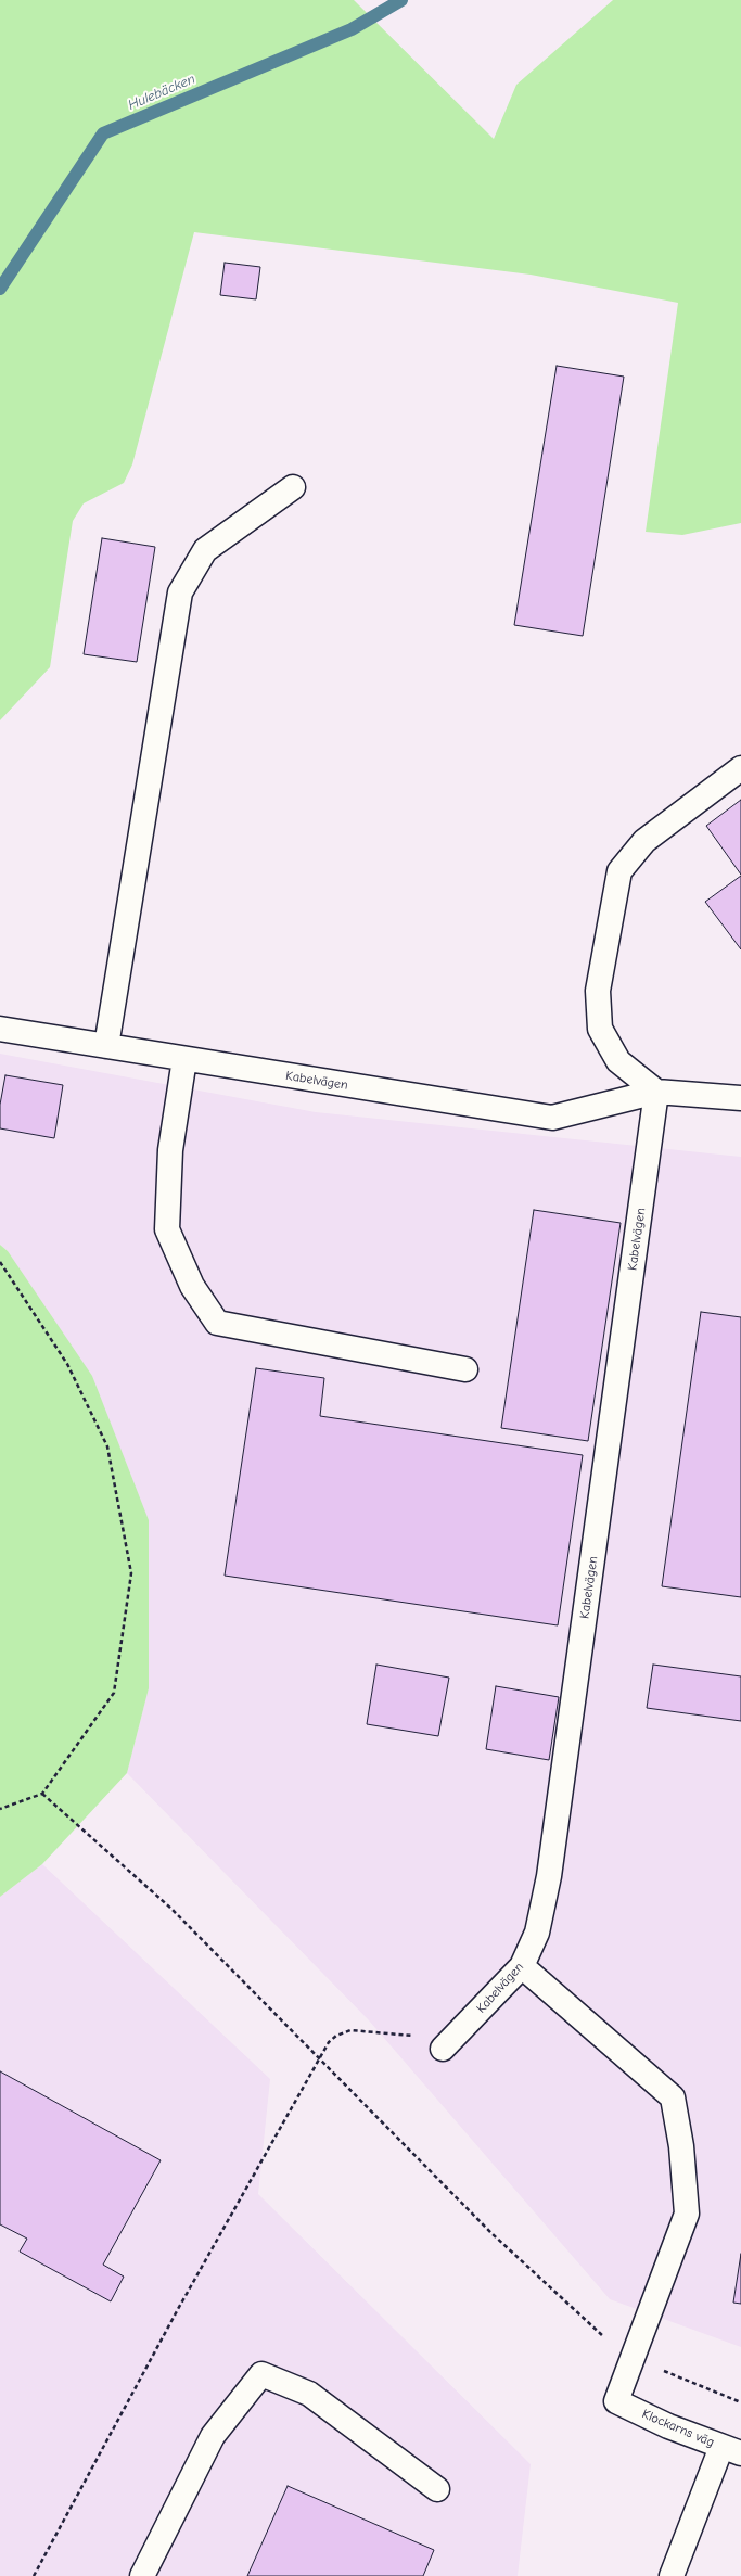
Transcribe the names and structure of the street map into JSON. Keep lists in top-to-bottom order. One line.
{"streets":{"street":["Kabelvägen","Klockarns väg"]},"water":["Hulebäcken"]}
